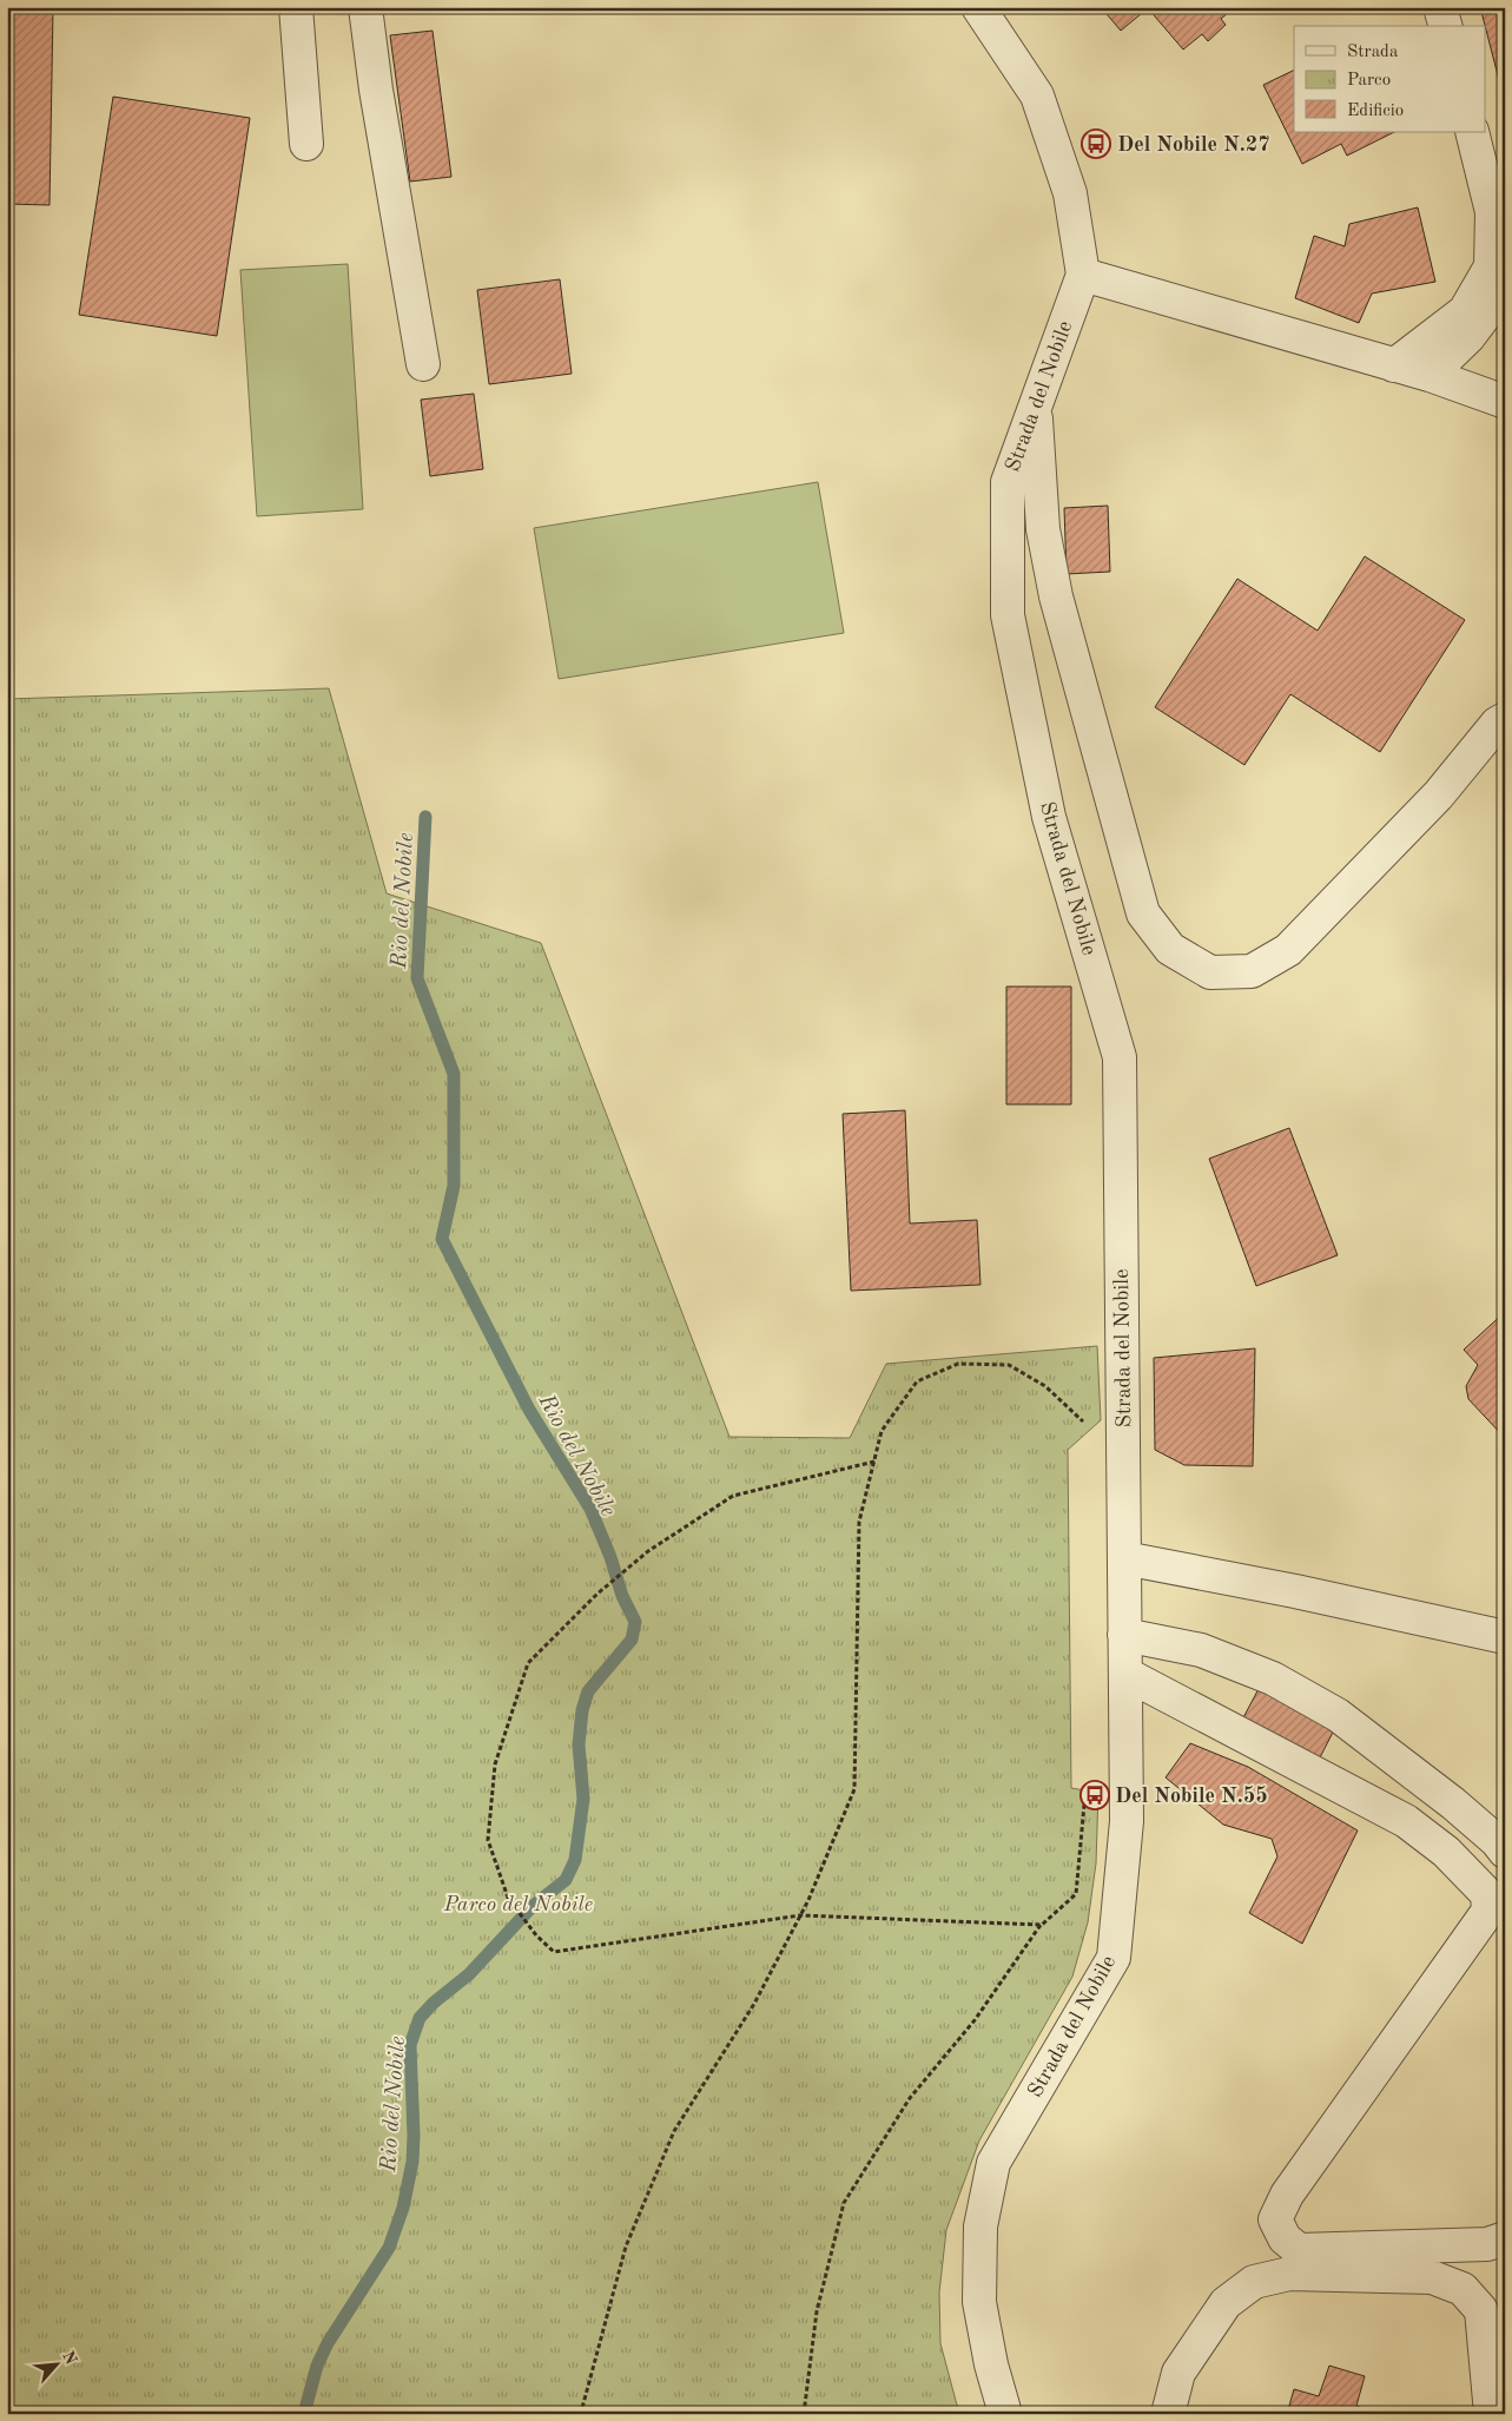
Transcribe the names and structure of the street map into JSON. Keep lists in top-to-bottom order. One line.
{"streets":{"street":["Strada del Nobile"]},"water":["Rio del Nobile"],"parks":["Parco del Nobile"],"places":{"bus stop":["Del Nobile N.27","Del Nobile N.55"]},"legend":["Strada","Parco","Edificio"],"north":"top right"}
